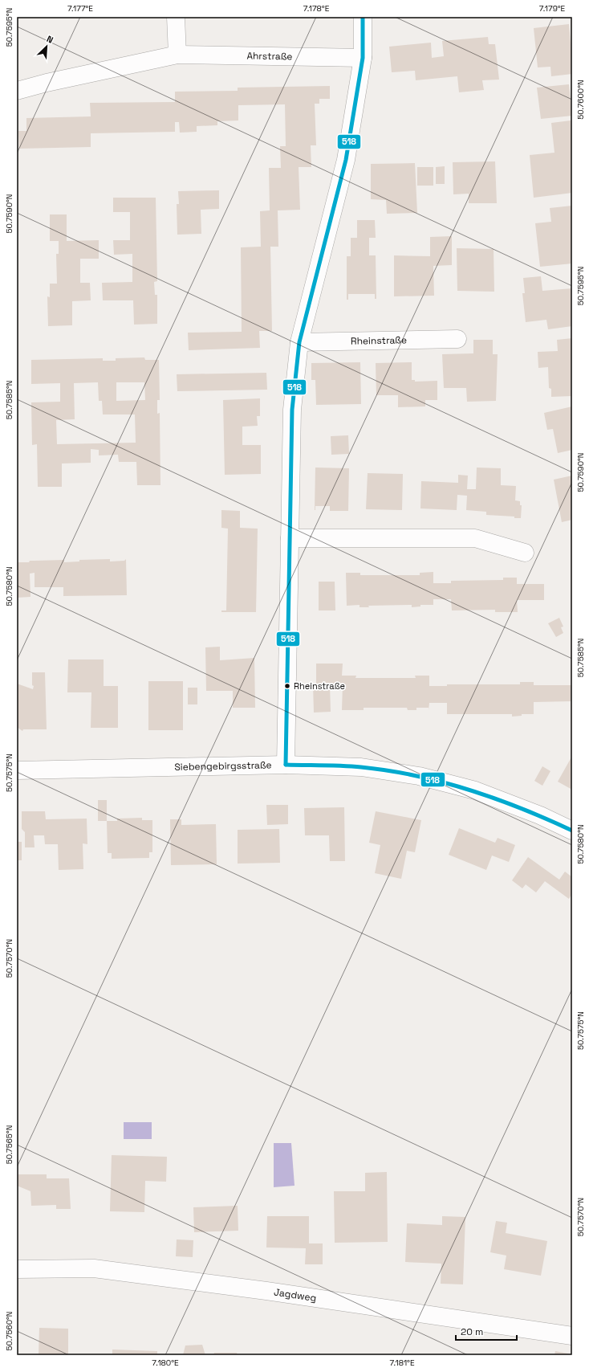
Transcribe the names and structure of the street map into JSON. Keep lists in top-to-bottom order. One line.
{"streets":{"street":["Ahrstraße","Rheinstraße","Siebengebirgsstraße","Jagdweg"]},"places":["Rheinstraße"],"lines":["transit line 518"],"scale_bar":"20 m","north":"top right","coordinates":["7.177°E","7.178°E","7.179°E","50.7595°N","50.7600°N","50.7590°N","50.7585°N","50.7580°N","50.7575°N","50.7570°N","50.7565°N","50.7560°N","7.180°E","7.181°E"]}
